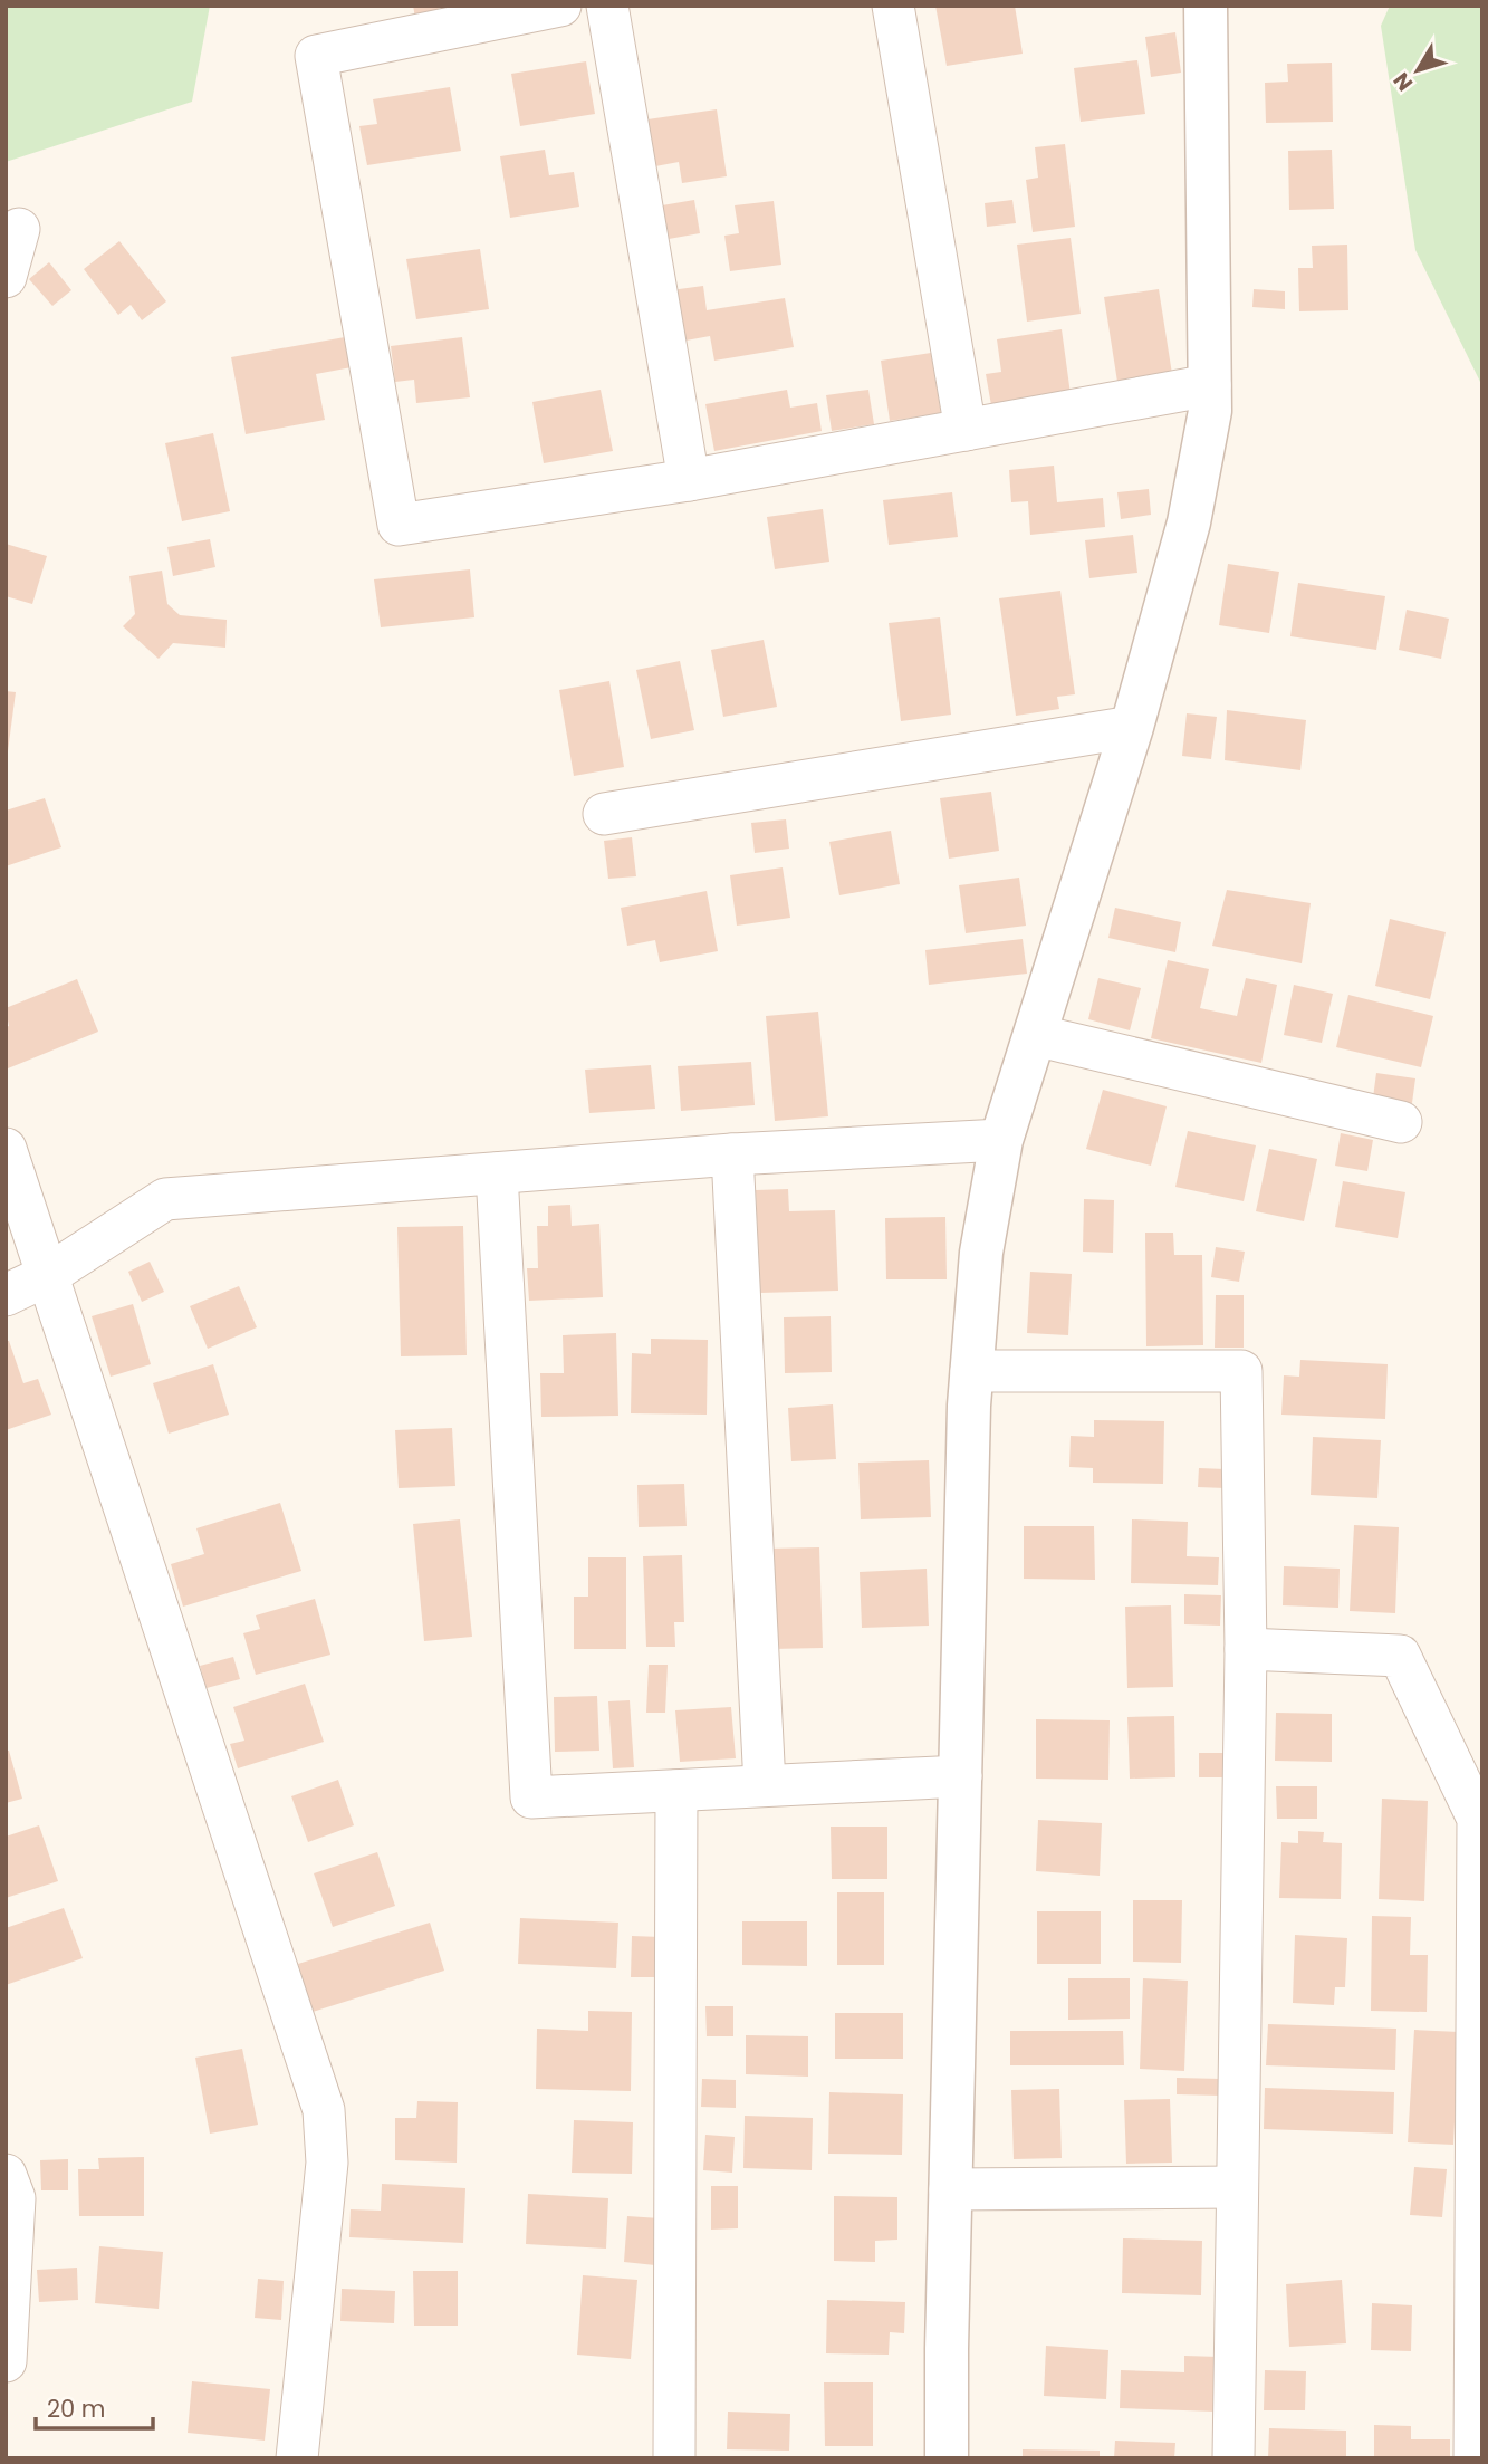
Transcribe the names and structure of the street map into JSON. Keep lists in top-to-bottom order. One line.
{"scale_bar":"20 m","north":"bottom left"}
